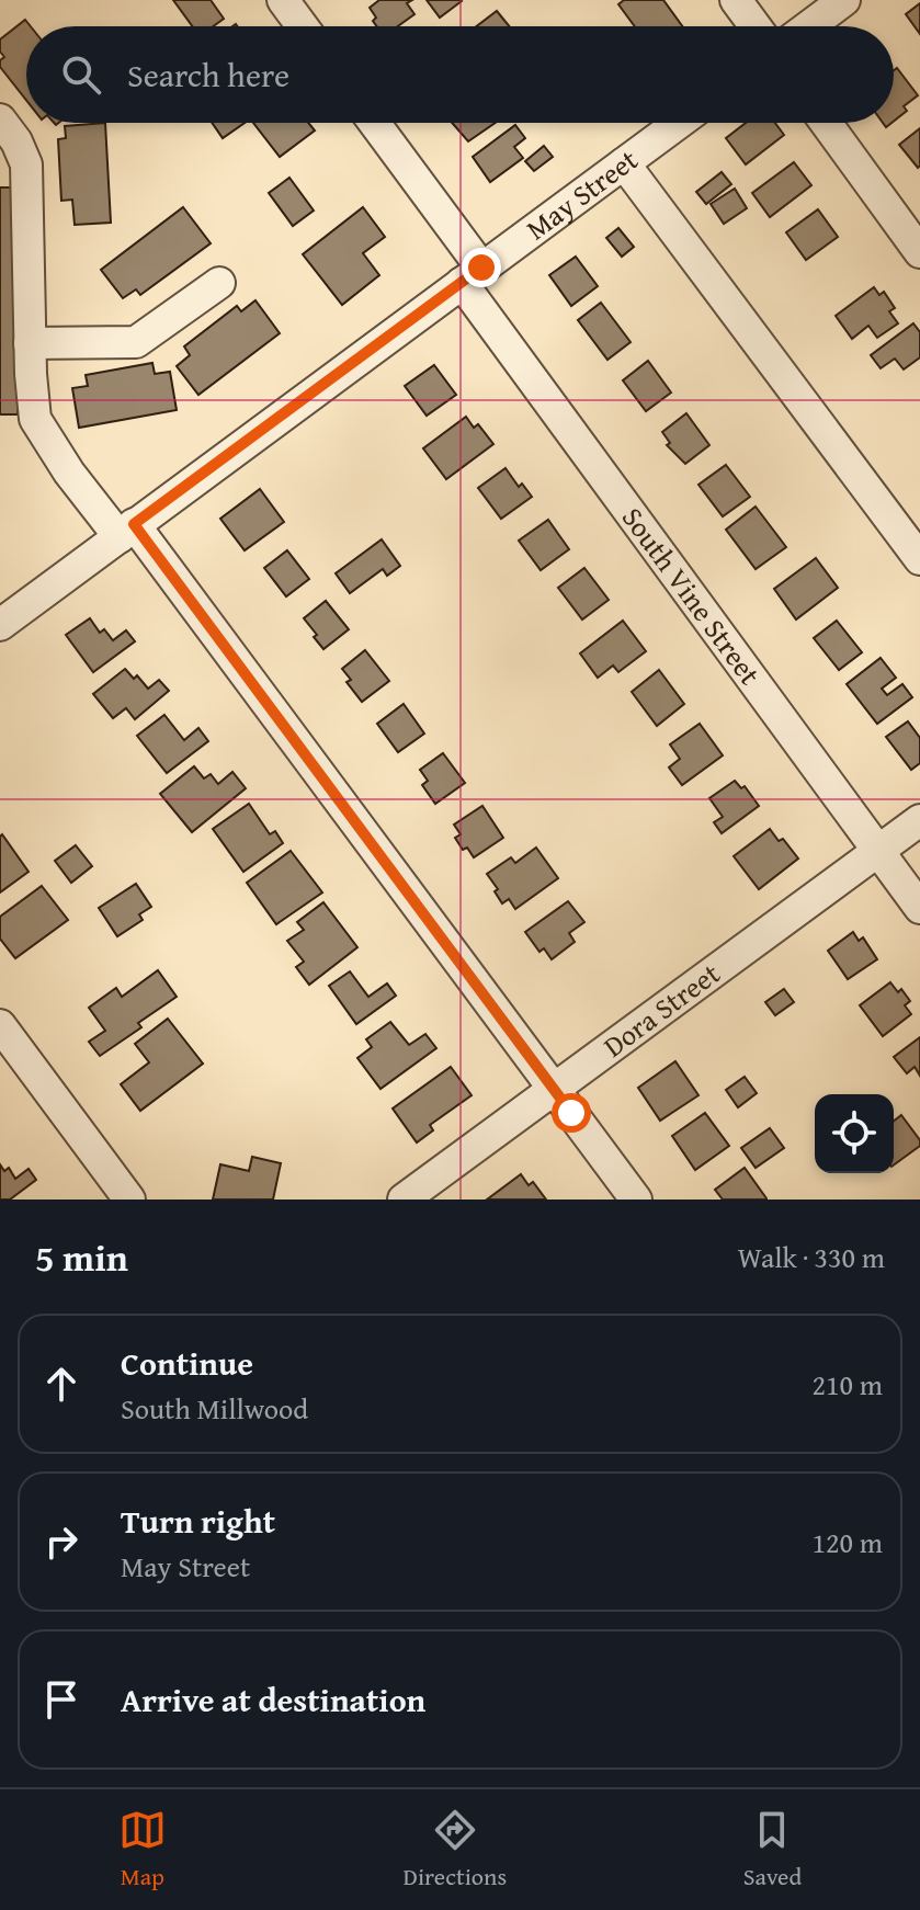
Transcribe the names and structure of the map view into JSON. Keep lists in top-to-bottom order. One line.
{"streets":{"street":["May Street","South Vine Street","Dora Street"]},"crossings":[["May Street","South Vine Street"],["South Vine Street","Dora Street"]],"page":{"search":"Search here","heading":["5 min","Walk · 330 m"],"list":[["Continue","South Millwood","210 m"],["Turn right","May Street","120 m"],"Arrive at destination"],"nav":["Map","Directions","Saved"]}}
